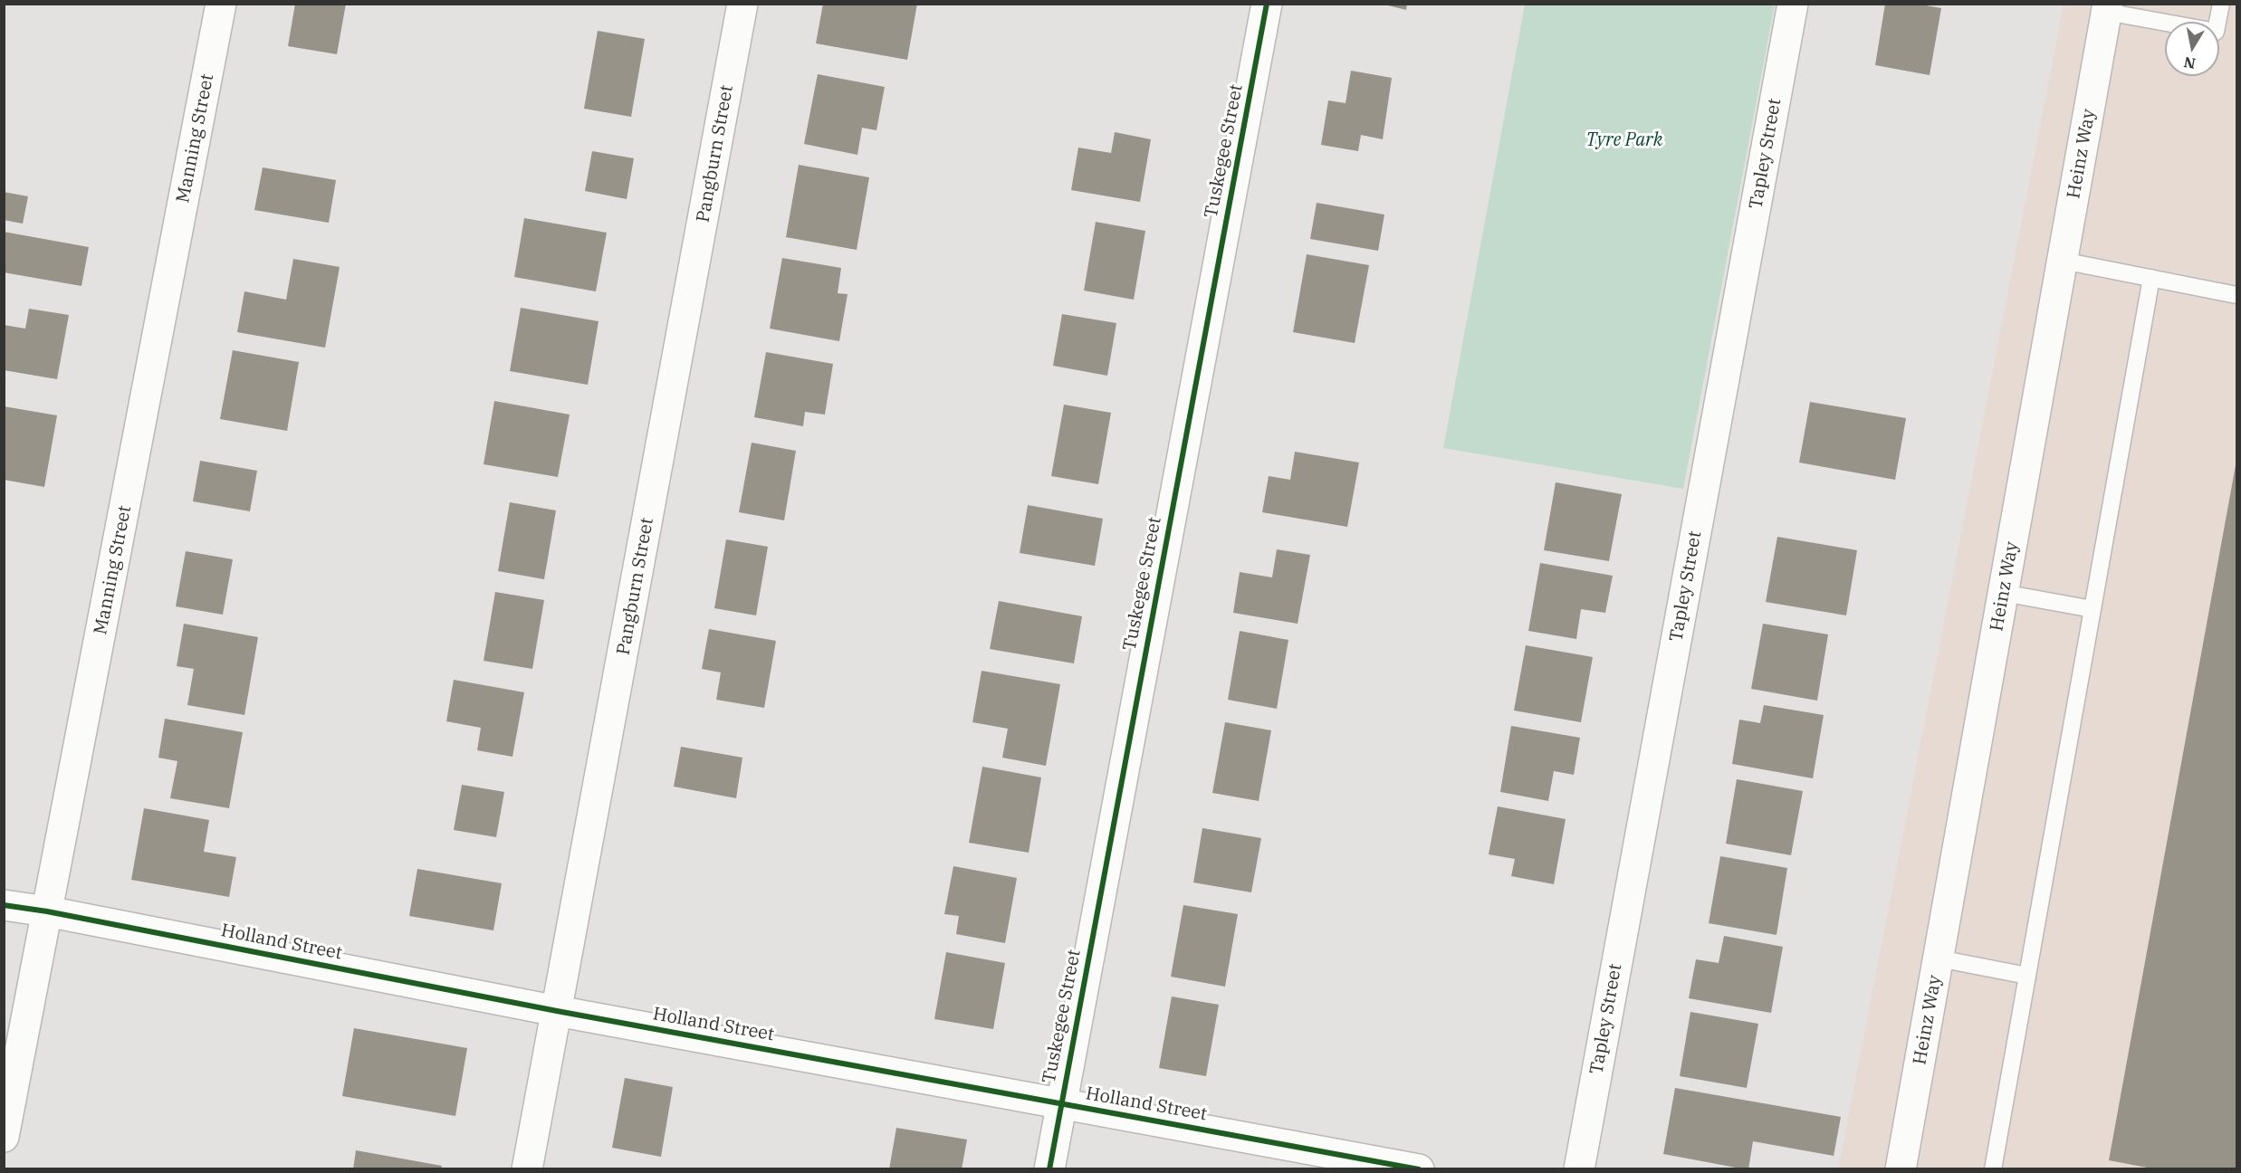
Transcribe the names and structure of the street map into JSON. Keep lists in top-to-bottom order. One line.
{"streets":{"street":["Manning Street","Tuskegee Street","Pangburn Street","Tapley Street","Heinz Way","Holland Street"]},"crossings":[["Manning Street","Holland Street"],["Tuskegee Street","Holland Street"],["Pangburn Street","Holland Street"]],"parks":["Tyre Park"],"north":"bottom"}
